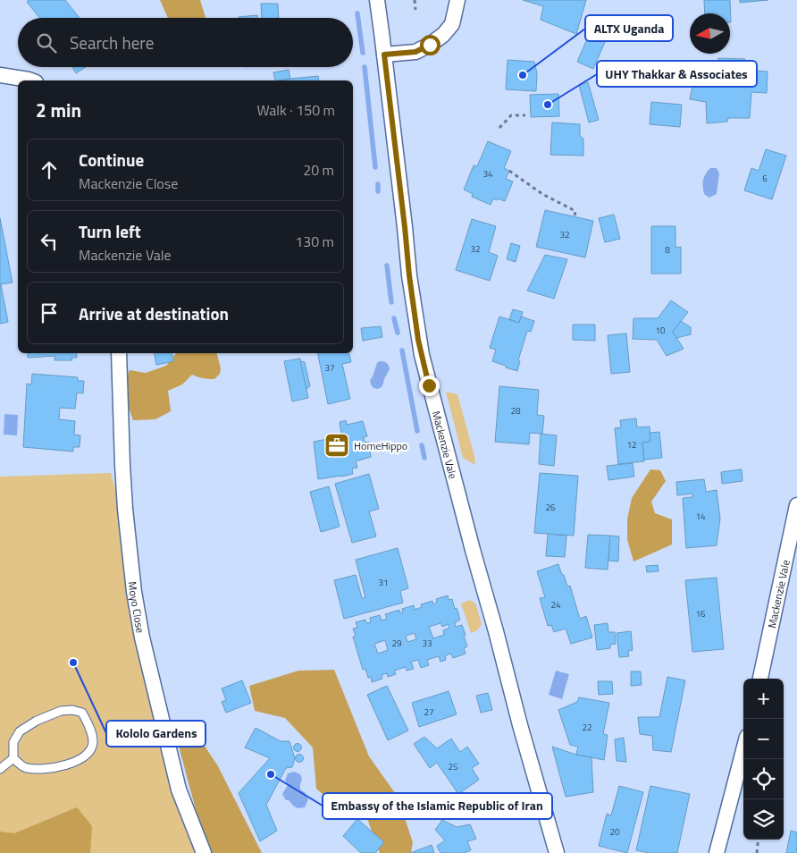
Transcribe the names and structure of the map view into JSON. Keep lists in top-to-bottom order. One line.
{"streets":{"street":["Mackenzie Vale","Moyo Close"]},"places":{"other":["ALTX Uganda","UHY Thakkar & Associates","Kololo Gardens","Embassy of the Islamic Republic of Iran"],"office":["HomeHippo"]},"house_numbers":["34","6","32","32","8","10","37","28","12","26","14","31","24","16","29","33","27","22","25","20"],"north":"left","page":{"search":"Search here","heading":["2 min","Walk · 150 m"],"list":[["Continue","Mackenzie Close","20 m"],["Turn left","Mackenzie Vale","130 m"],"Arrive at destination"],"map_buttons":["+","−"]}}
